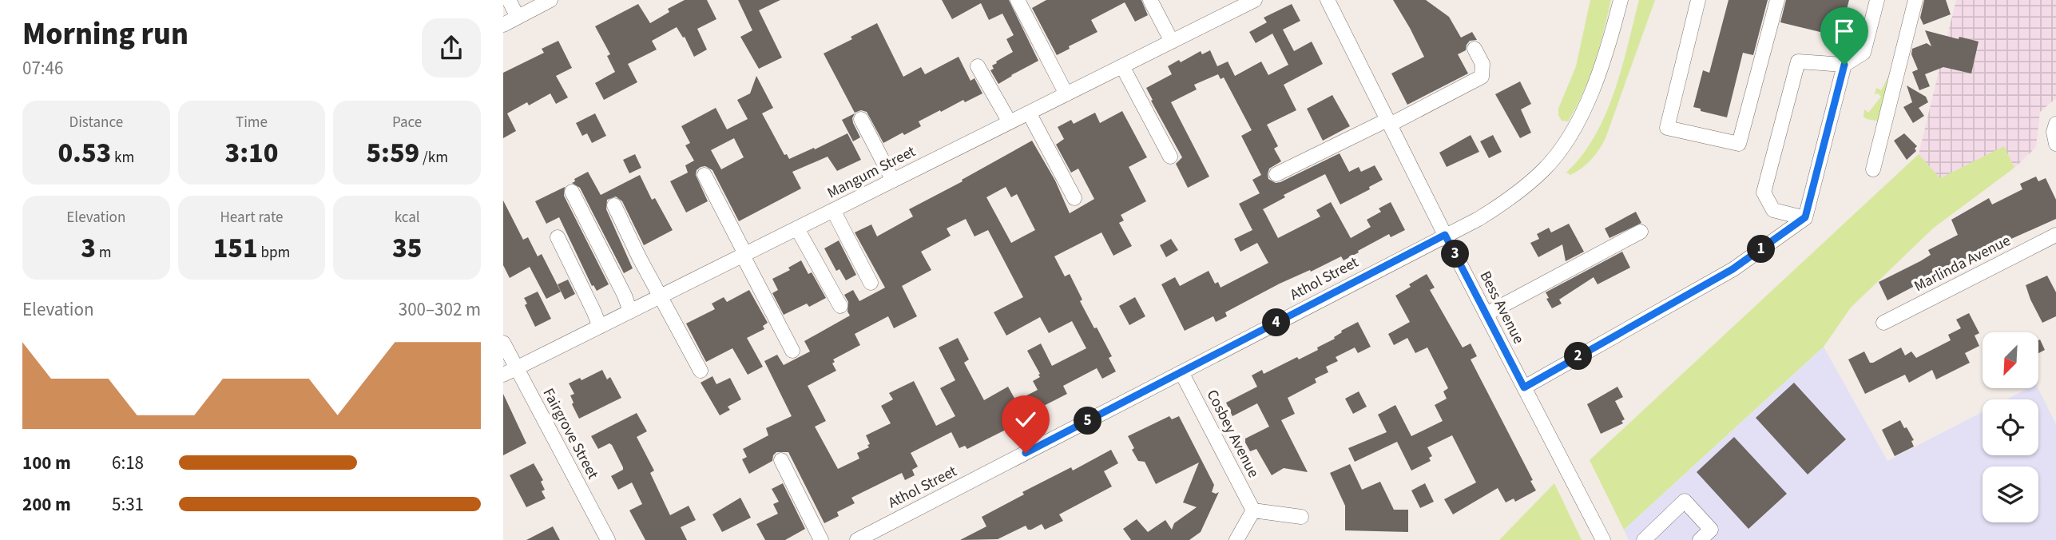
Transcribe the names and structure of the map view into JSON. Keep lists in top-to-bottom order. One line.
{"streets":{"street":["Mangum Street","Marlinda Avenue","Athol Street","Bess Avenue","Fairgrove Street","Cosbey Avenue"]},"crossings":[["Mangum Street","Fairgrove Street"],["Athol Street","Bess Avenue"],["Athol Street","Cosbey Avenue"]],"north":"bottom left","page":{"heading":["Morning run","07:46"],"stats":[["Distance","0.53 km"],["Time","3:10"],["Pace","5:59 /km"],["Elevation","3 m"],["Heart rate","151 bpm"],["kcal","35"]],"pins":["1","3","4","2","5"],"chart":["Elevation","300–302 m"],"list":[{"name":"100 m","note":"6:18"},{"name":"200 m","note":"5:31"}]}}
